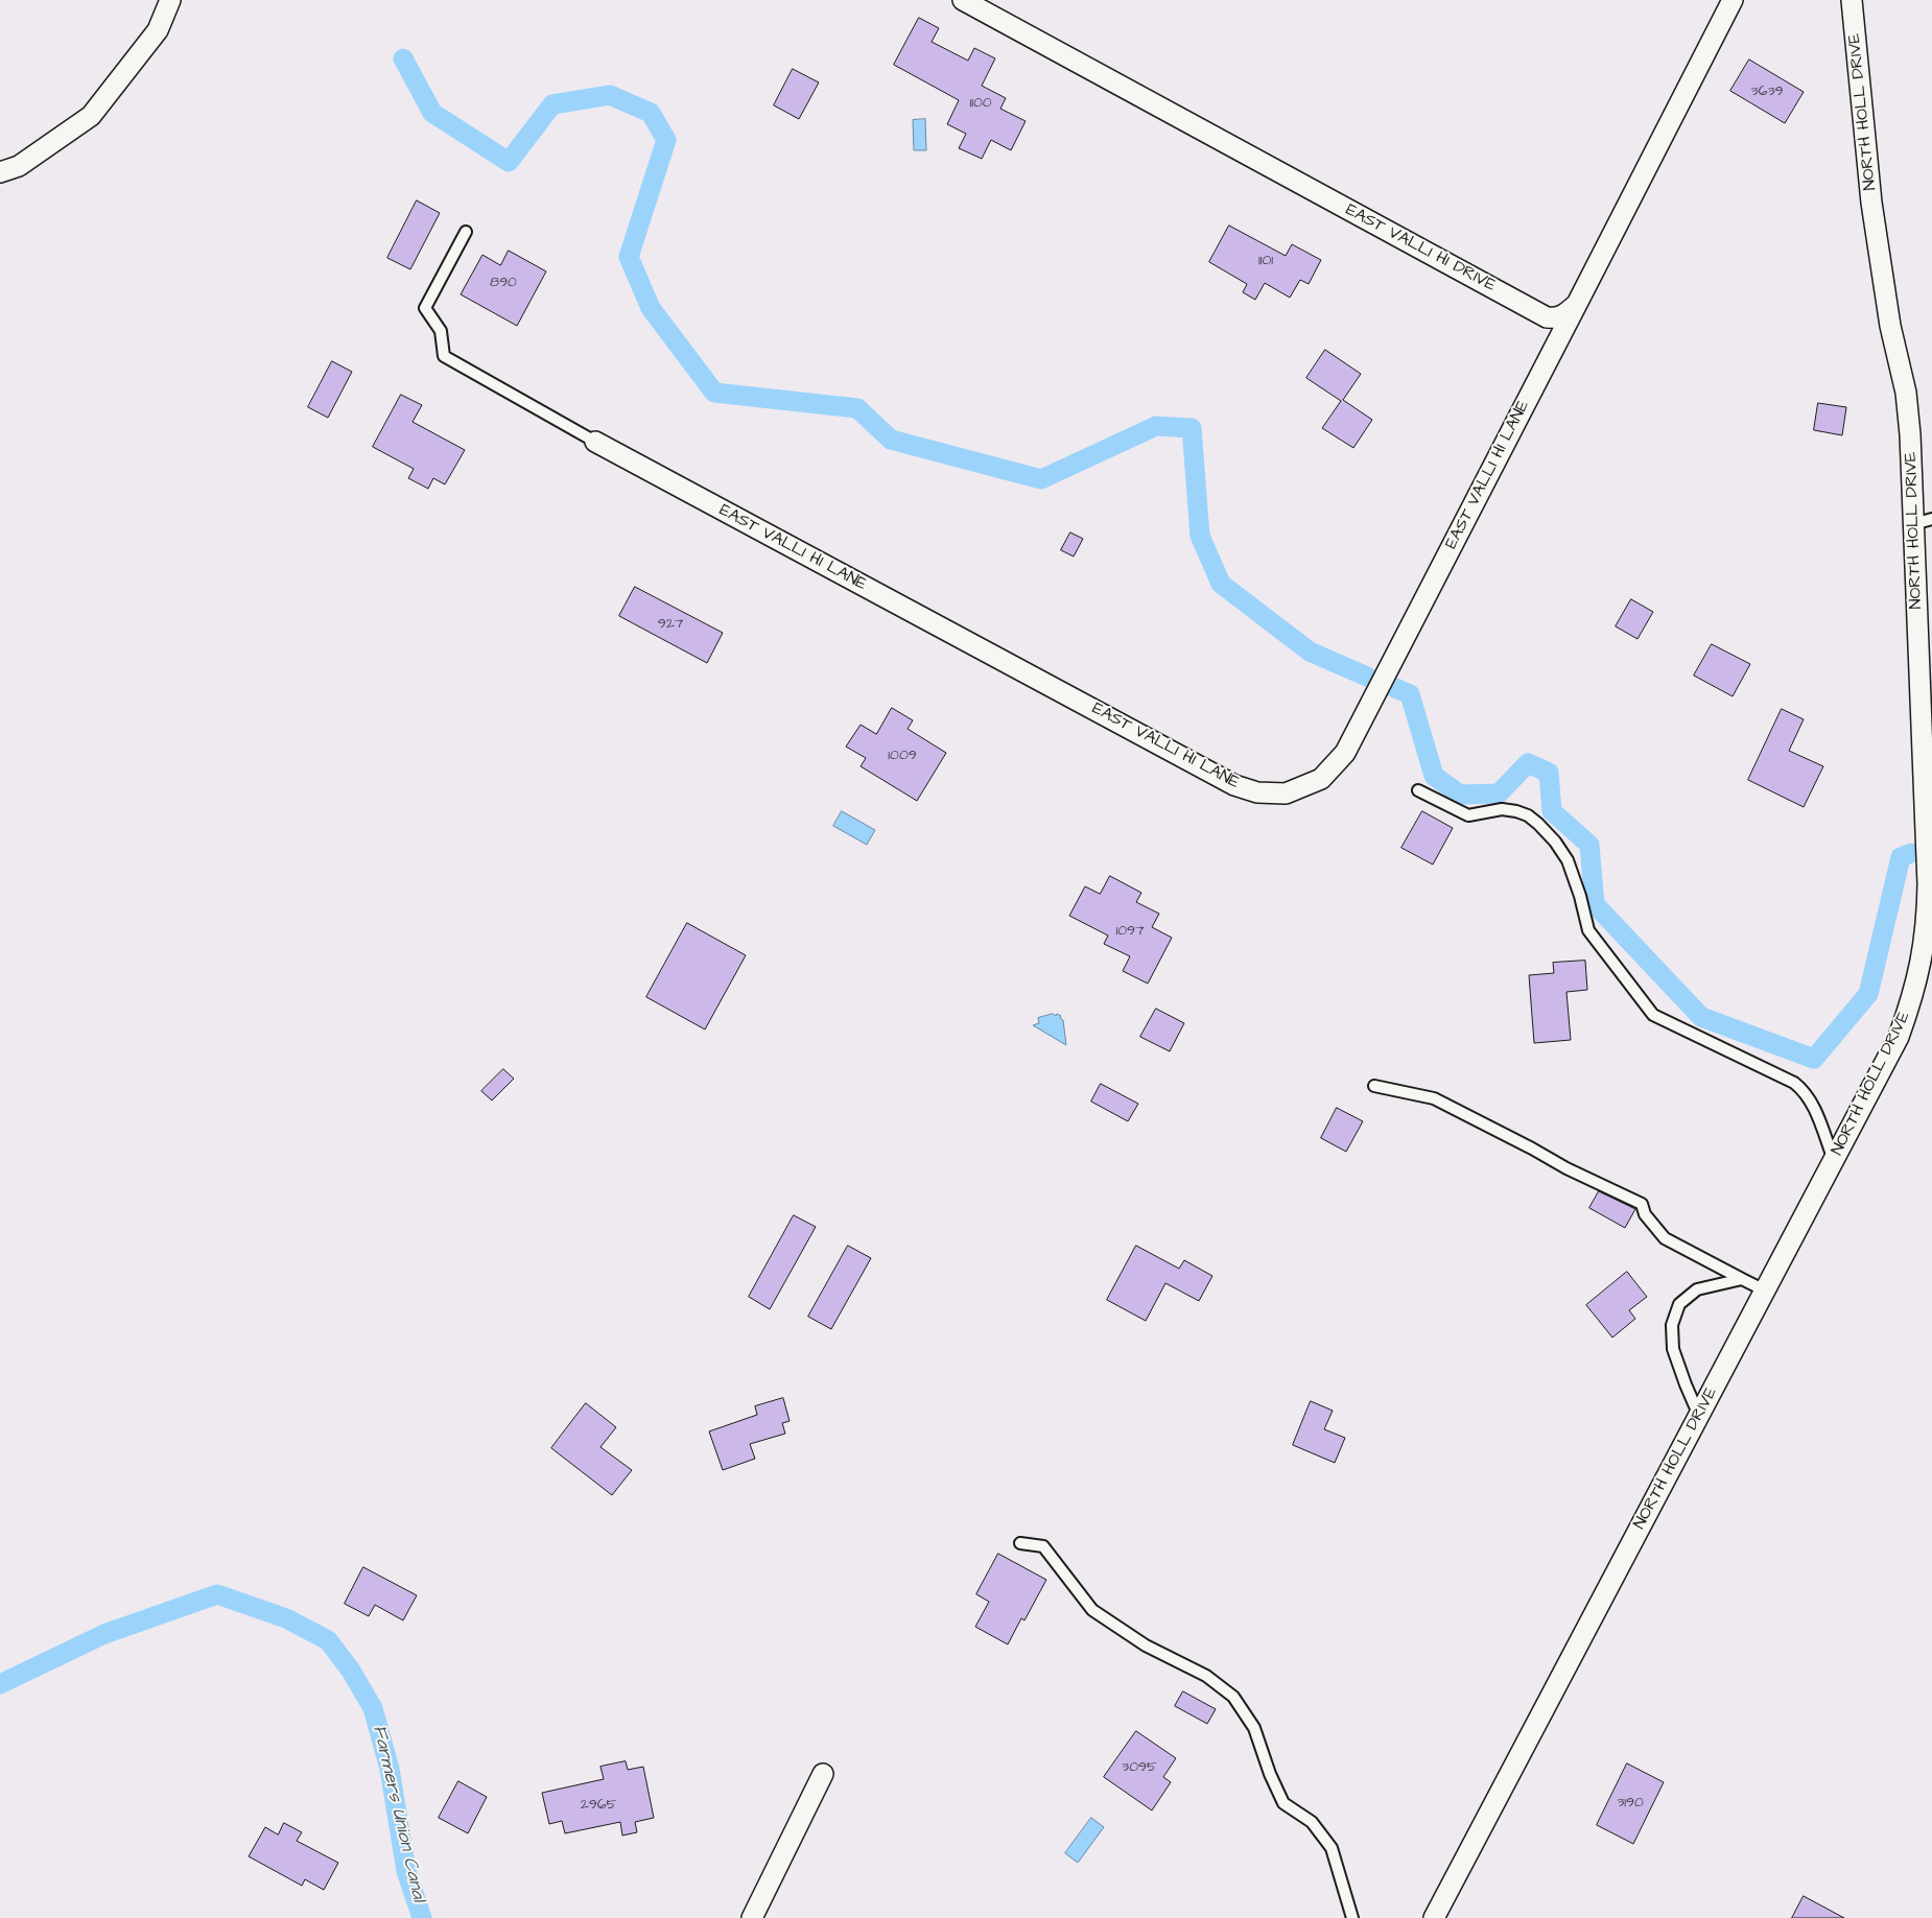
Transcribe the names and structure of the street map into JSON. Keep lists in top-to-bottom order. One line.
{"streets":{"street":["NORTH HOLL DRIVE","EAST VALLI HI DRIVE","EAST VALLI HI LANE"]},"crossings":[["EAST VALLI HI DRIVE","EAST VALLI HI LANE"]],"water":["Farmers Union Canal"],"house_numbers":["3639","1100","1101","890","927","1009","1097","3095","3190","2965"]}
